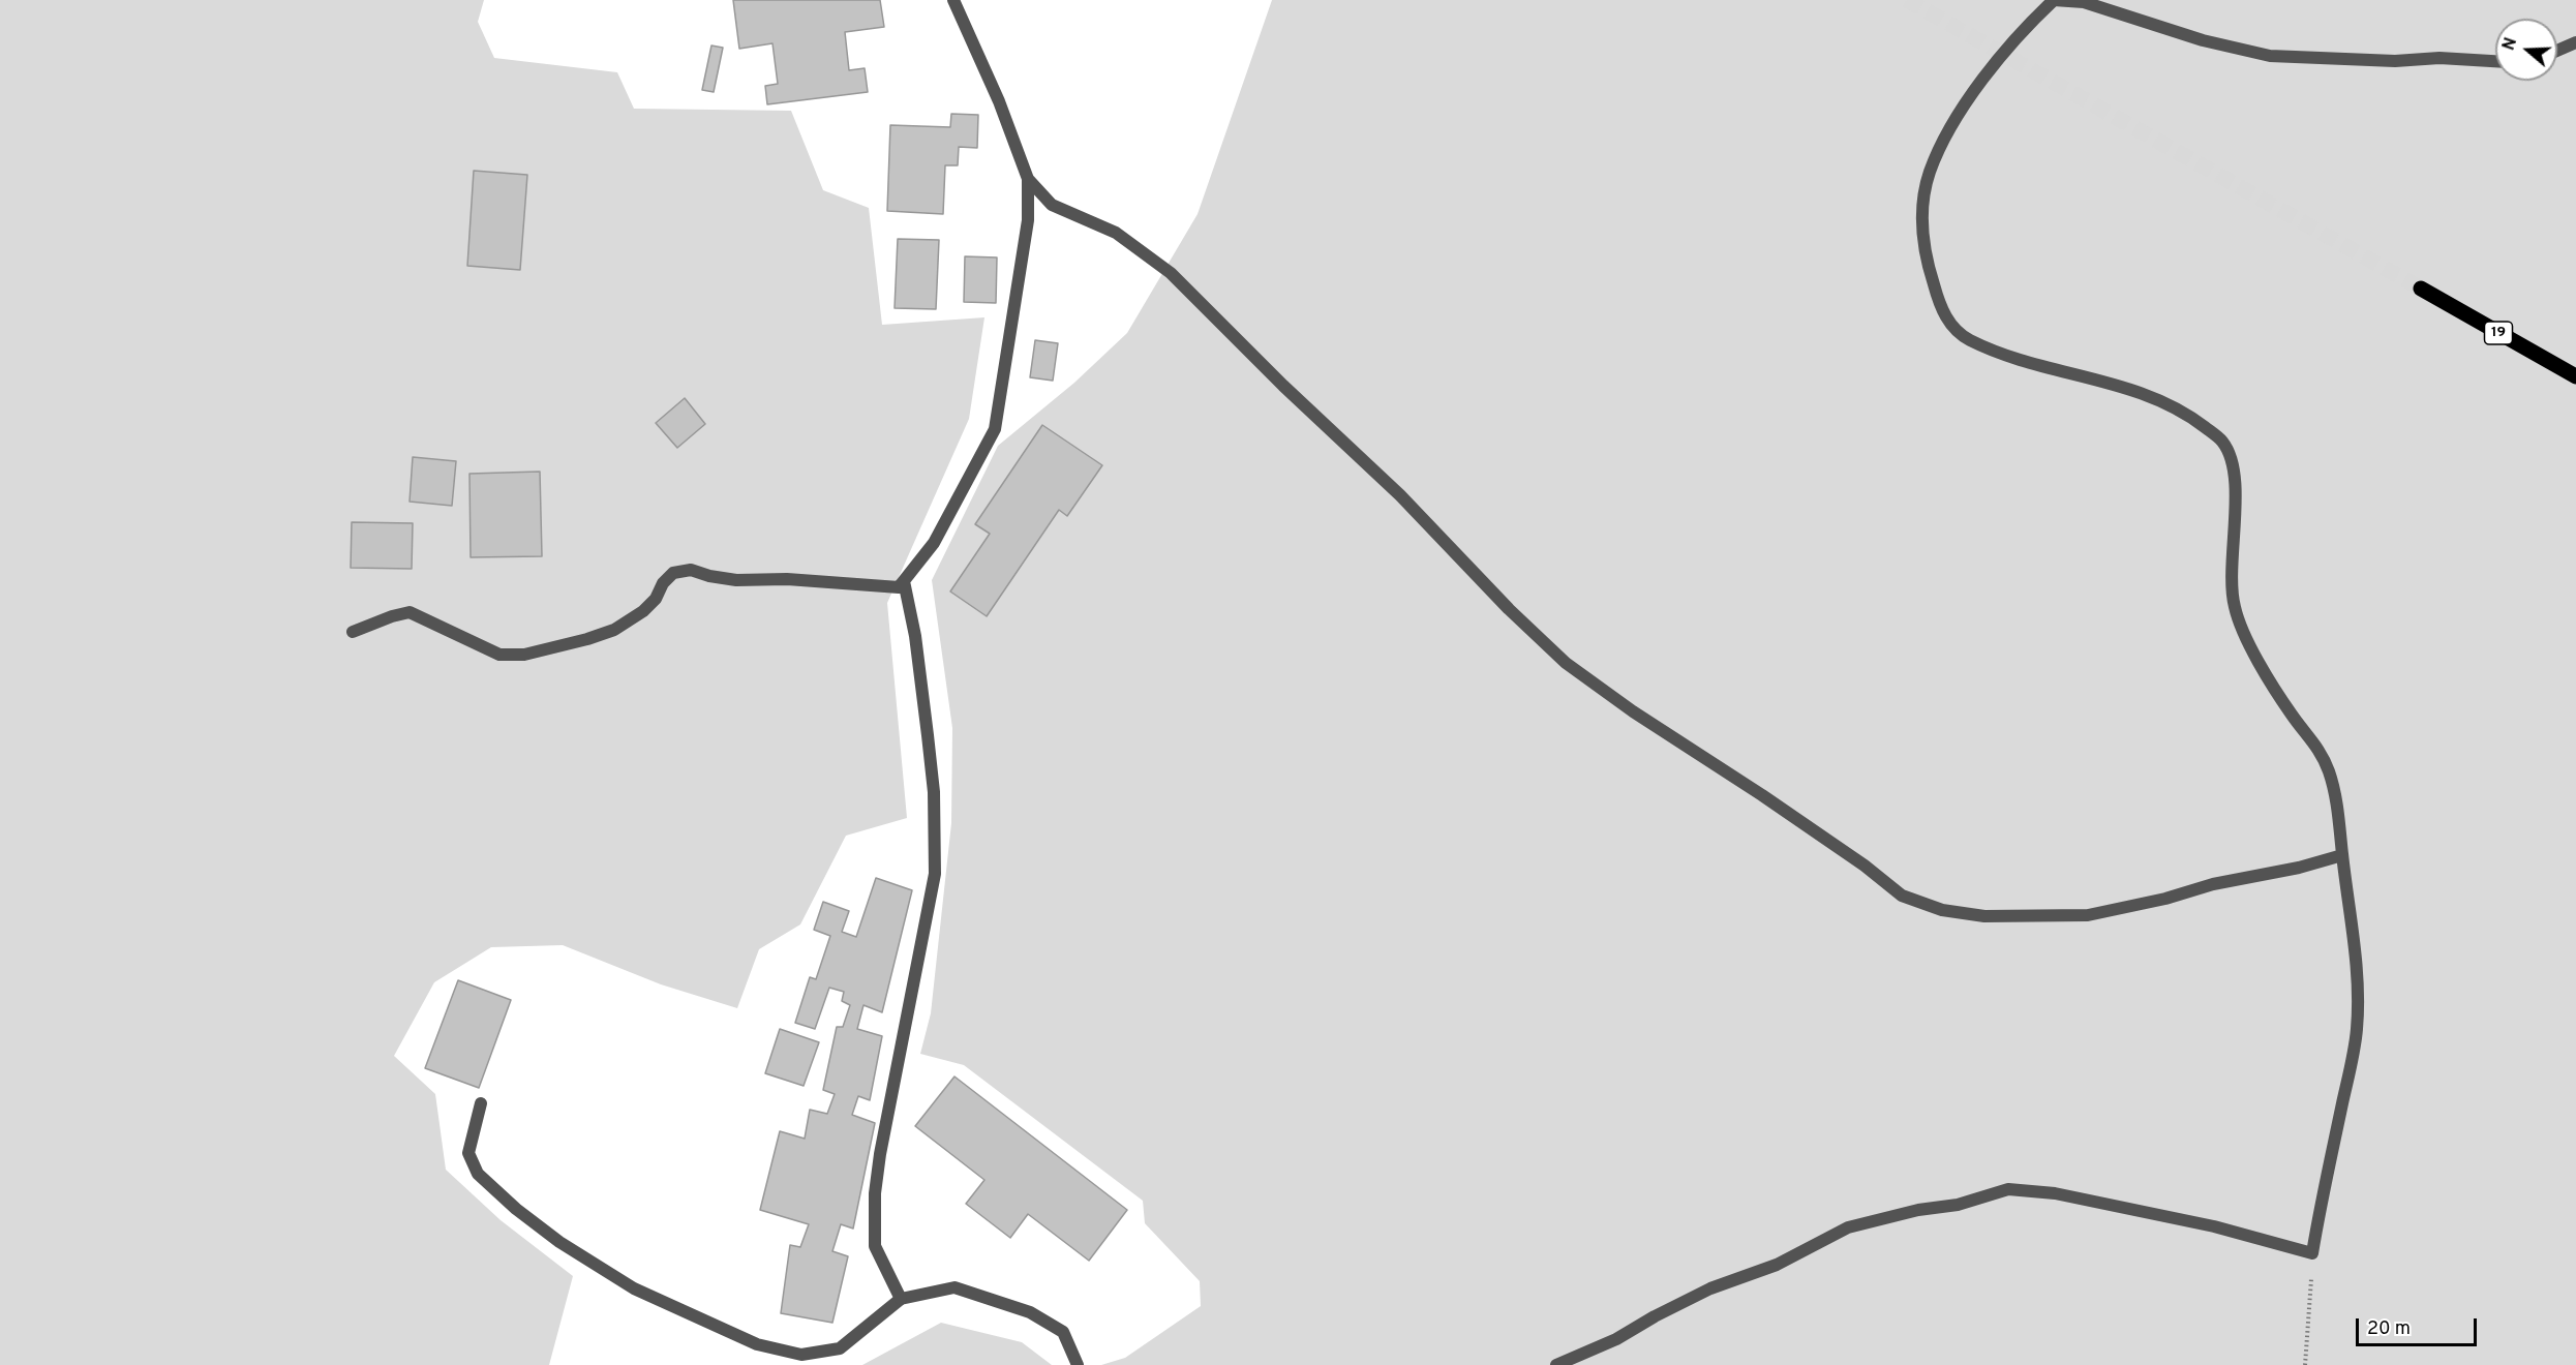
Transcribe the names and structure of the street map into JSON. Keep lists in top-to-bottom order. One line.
{"streets":{"main road":["19"]},"scale_bar":"20 m","north":"left"}
